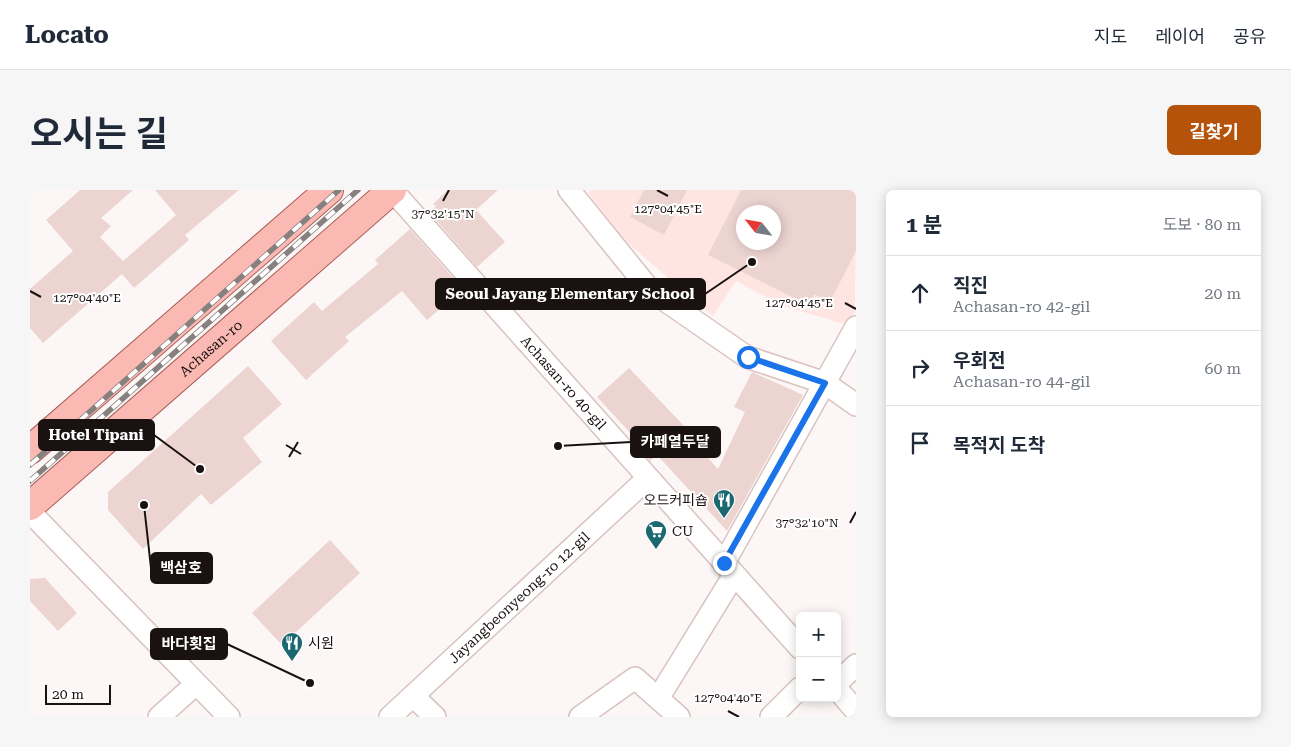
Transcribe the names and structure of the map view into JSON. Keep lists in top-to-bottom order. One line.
{"streets":{"main road":["Achasan-ro"],"street":["Achasan-ro 40-gil","Jayangbeonyeong-ro 12-gil"]},"crossings":[["Achasan-ro","Achasan-ro 40-gil"],["Achasan-ro 40-gil","Jayangbeonyeong-ro 12-gil"]],"places":{"other":["Seoul Jayang Elementary School","카페열두달","Hotel Tipani","백삼호","바다횟집"],"restaurant":["오드커피숍","시원"],"supermarket":["CU"]},"scale_bar":"20 m","north":"top left","page":{"header":"Locato","nav":["지도","레이어","공유"],"title":"오시는 길","buttons":"길찾기","heading":["1 분","도보 · 80 m"],"list":[["직진","Achasan-ro 42-gil","20 m"],["우회전","Achasan-ro 44-gil","60 m"],"목적지 도착"],"map_buttons":["+","−"],"scale":"20 m"},"coordinates":["127°04'45\"E","37°32'15\"N","127°04'40\"E","37°32'10\"N"]}
